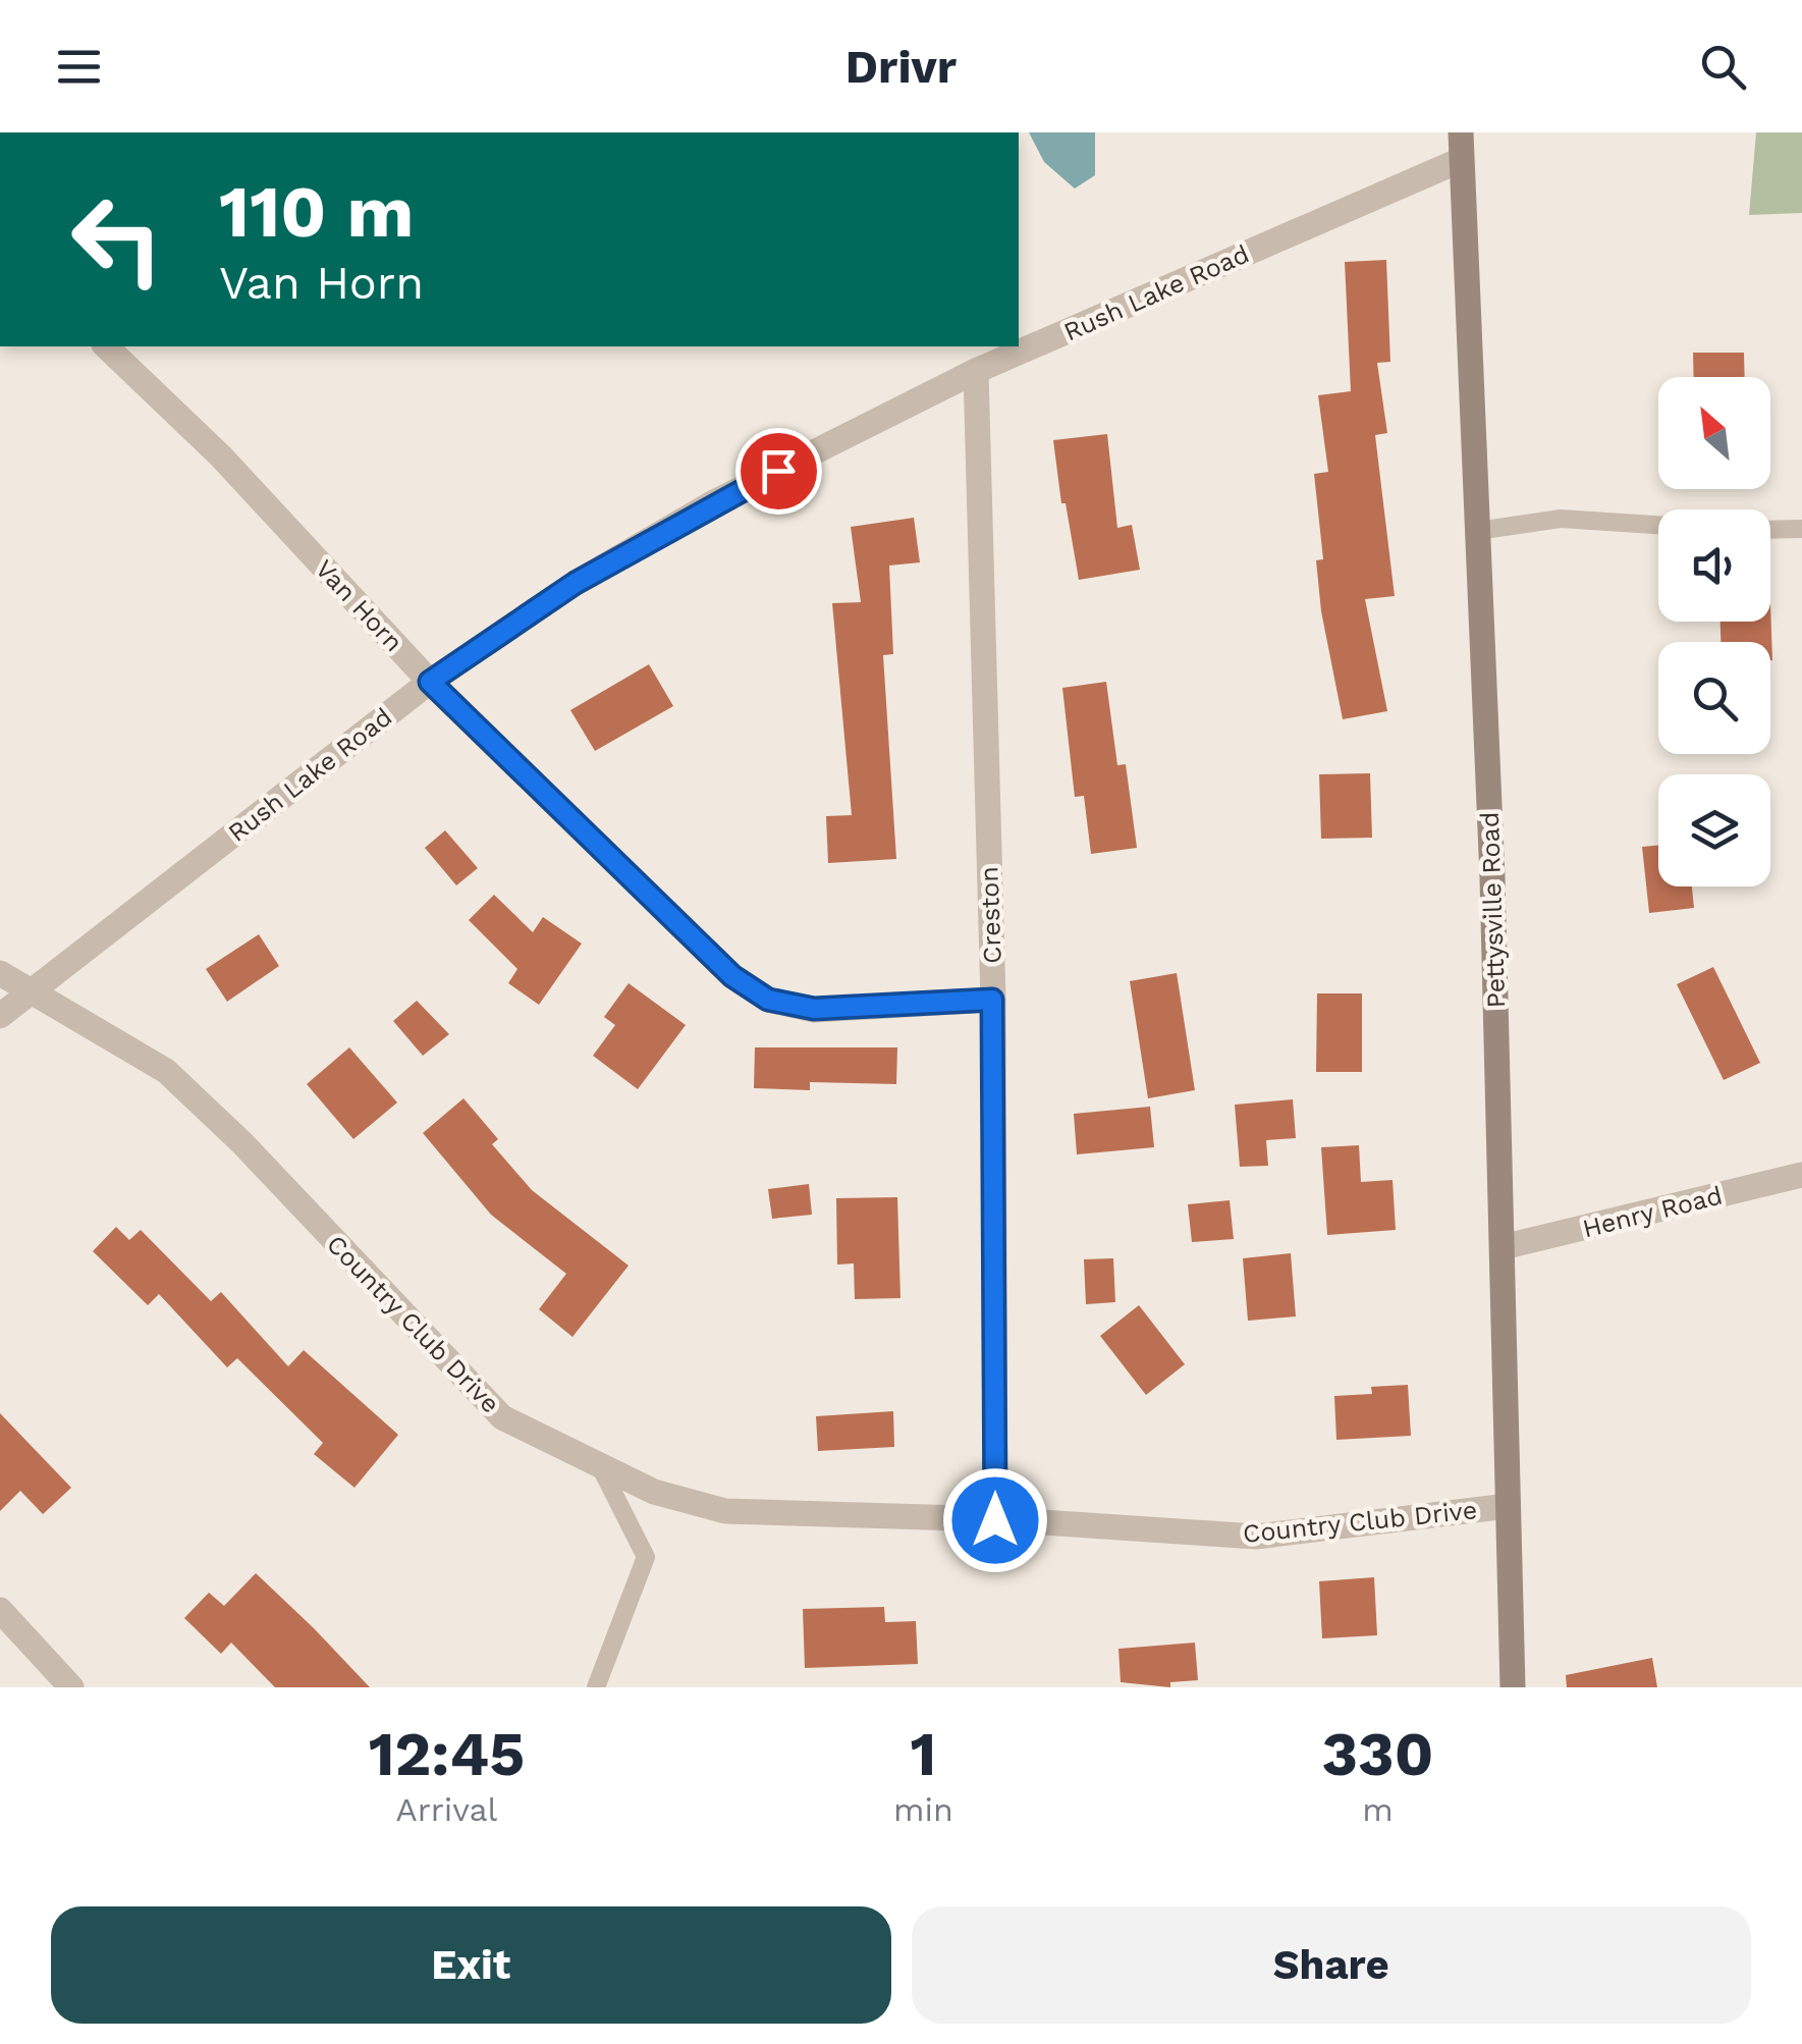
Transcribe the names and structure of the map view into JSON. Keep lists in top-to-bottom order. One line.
{"streets":{"main road":["Pettysville Road"],"street":["Rush Lake Road","Van Horn","Creston","Henry Road","Country Club Drive"]},"crossings":[["Rush Lake Road","Van Horn"],["Rush Lake Road","Pettysville Road"],["Rush Lake Road","Creston"],["Rush Lake Road","Country Club Drive"],["Van Horn","Creston"],["Pettysville Road","Henry Road"],["Pettysville Road","Country Club Drive"],["Creston","Country Club Drive"]],"north":"top left","page":{"header":"Drivr","turn":["110 m","Van Horn"],"eta":["12:45","Arrival","1","min","330","m"],"buttons":["Exit","Share"]}}
